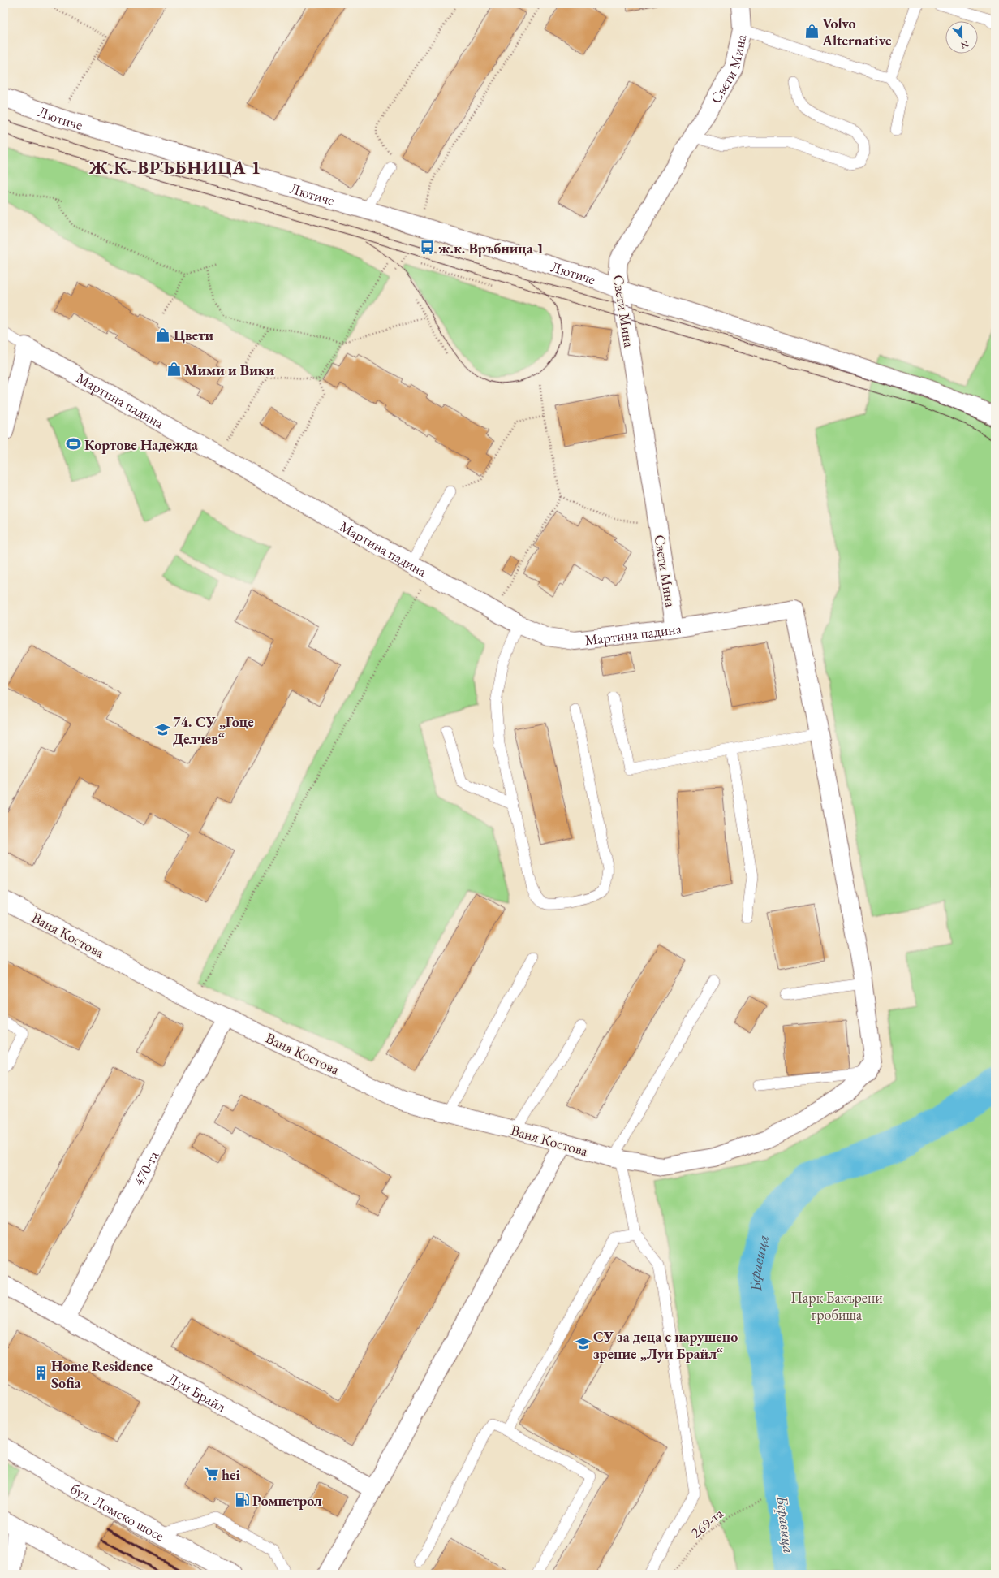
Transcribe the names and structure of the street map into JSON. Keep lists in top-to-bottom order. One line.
{"streets":{"street":["Свети Мина","Лютиче","Мартина падина","Ваня Костова","470-та","Луи Брайл","бул. Ломско шосе"],"path":["269-та"]},"crossings":[["Свети Мина","Лютиче"],["Свети Мина","Мартина падина"],["Ваня Костова","470-та"],["470-та","Луи Брайл"]],"districts":["Ж.К. ВРЪБНИЦА 1"],"water":["Беравица"],"parks":["Парк Бакърени гробища"],"places":{"shop":["Volvo Alternative","Цвети","Мими и Вики"],"bus stop":["ж.к. Връбница 1"],"sports":["Кортове Надежда"],"school or university":["74. СУ „Гоце Делчев“","СУ за деца с нарушено зрение „Луи Брайл“"],"building":["Home Residence Sofia"],"supermarket":["hei"],"fuel station":["Ромпетрол"]},"north":"bottom"}
